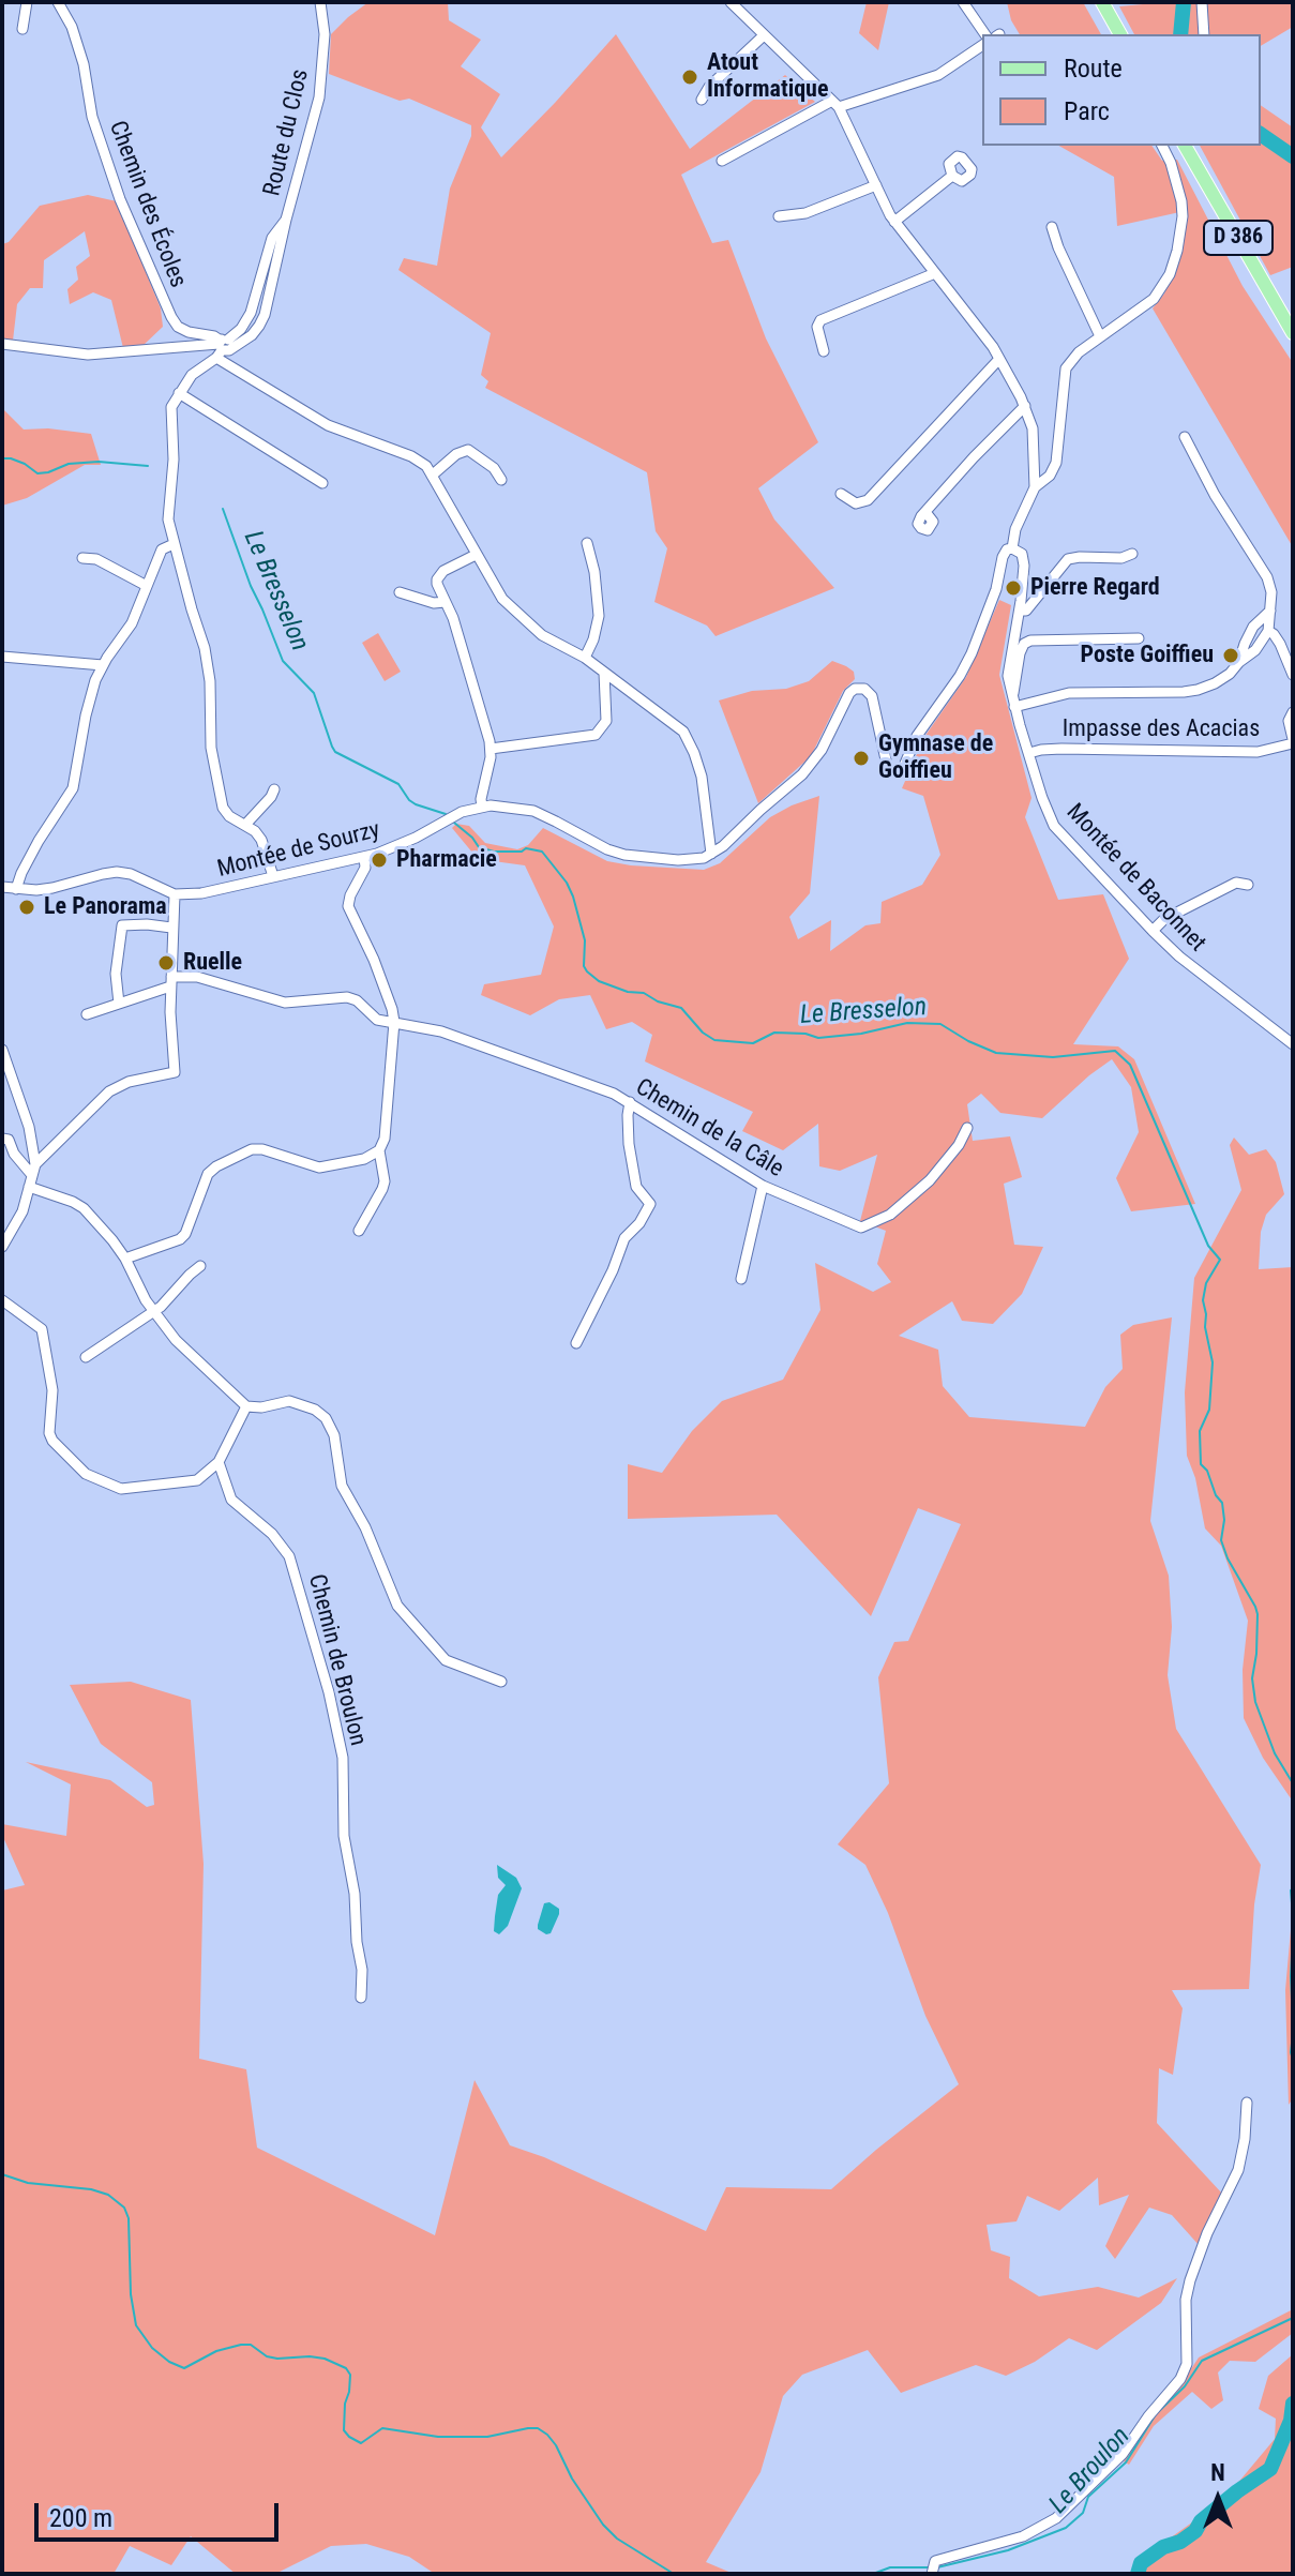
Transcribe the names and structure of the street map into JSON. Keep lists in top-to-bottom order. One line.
{"streets":{"main road":["D 386"],"street":["Route du Clos","Chemin des Écoles","Impasse des Acacias","Montée de Sourzy","Montée de Baconnet","Chemin de la Câle","Chemin de Broulon"]},"crossings":[["Route du Clos","Chemin des Écoles"],["Impasse des Acacias","Montée de Baconnet"]],"water":["Le Bresselon","Le Broulon"],"places":["Atout Informatique","Pierre Regard","Poste Goiffieu","Gymnase de Goiffieu","Pharmacie","Le Panorama","Ruelle"],"legend":["Route","Parc"],"scale_bar":"200 m","north":"top"}
